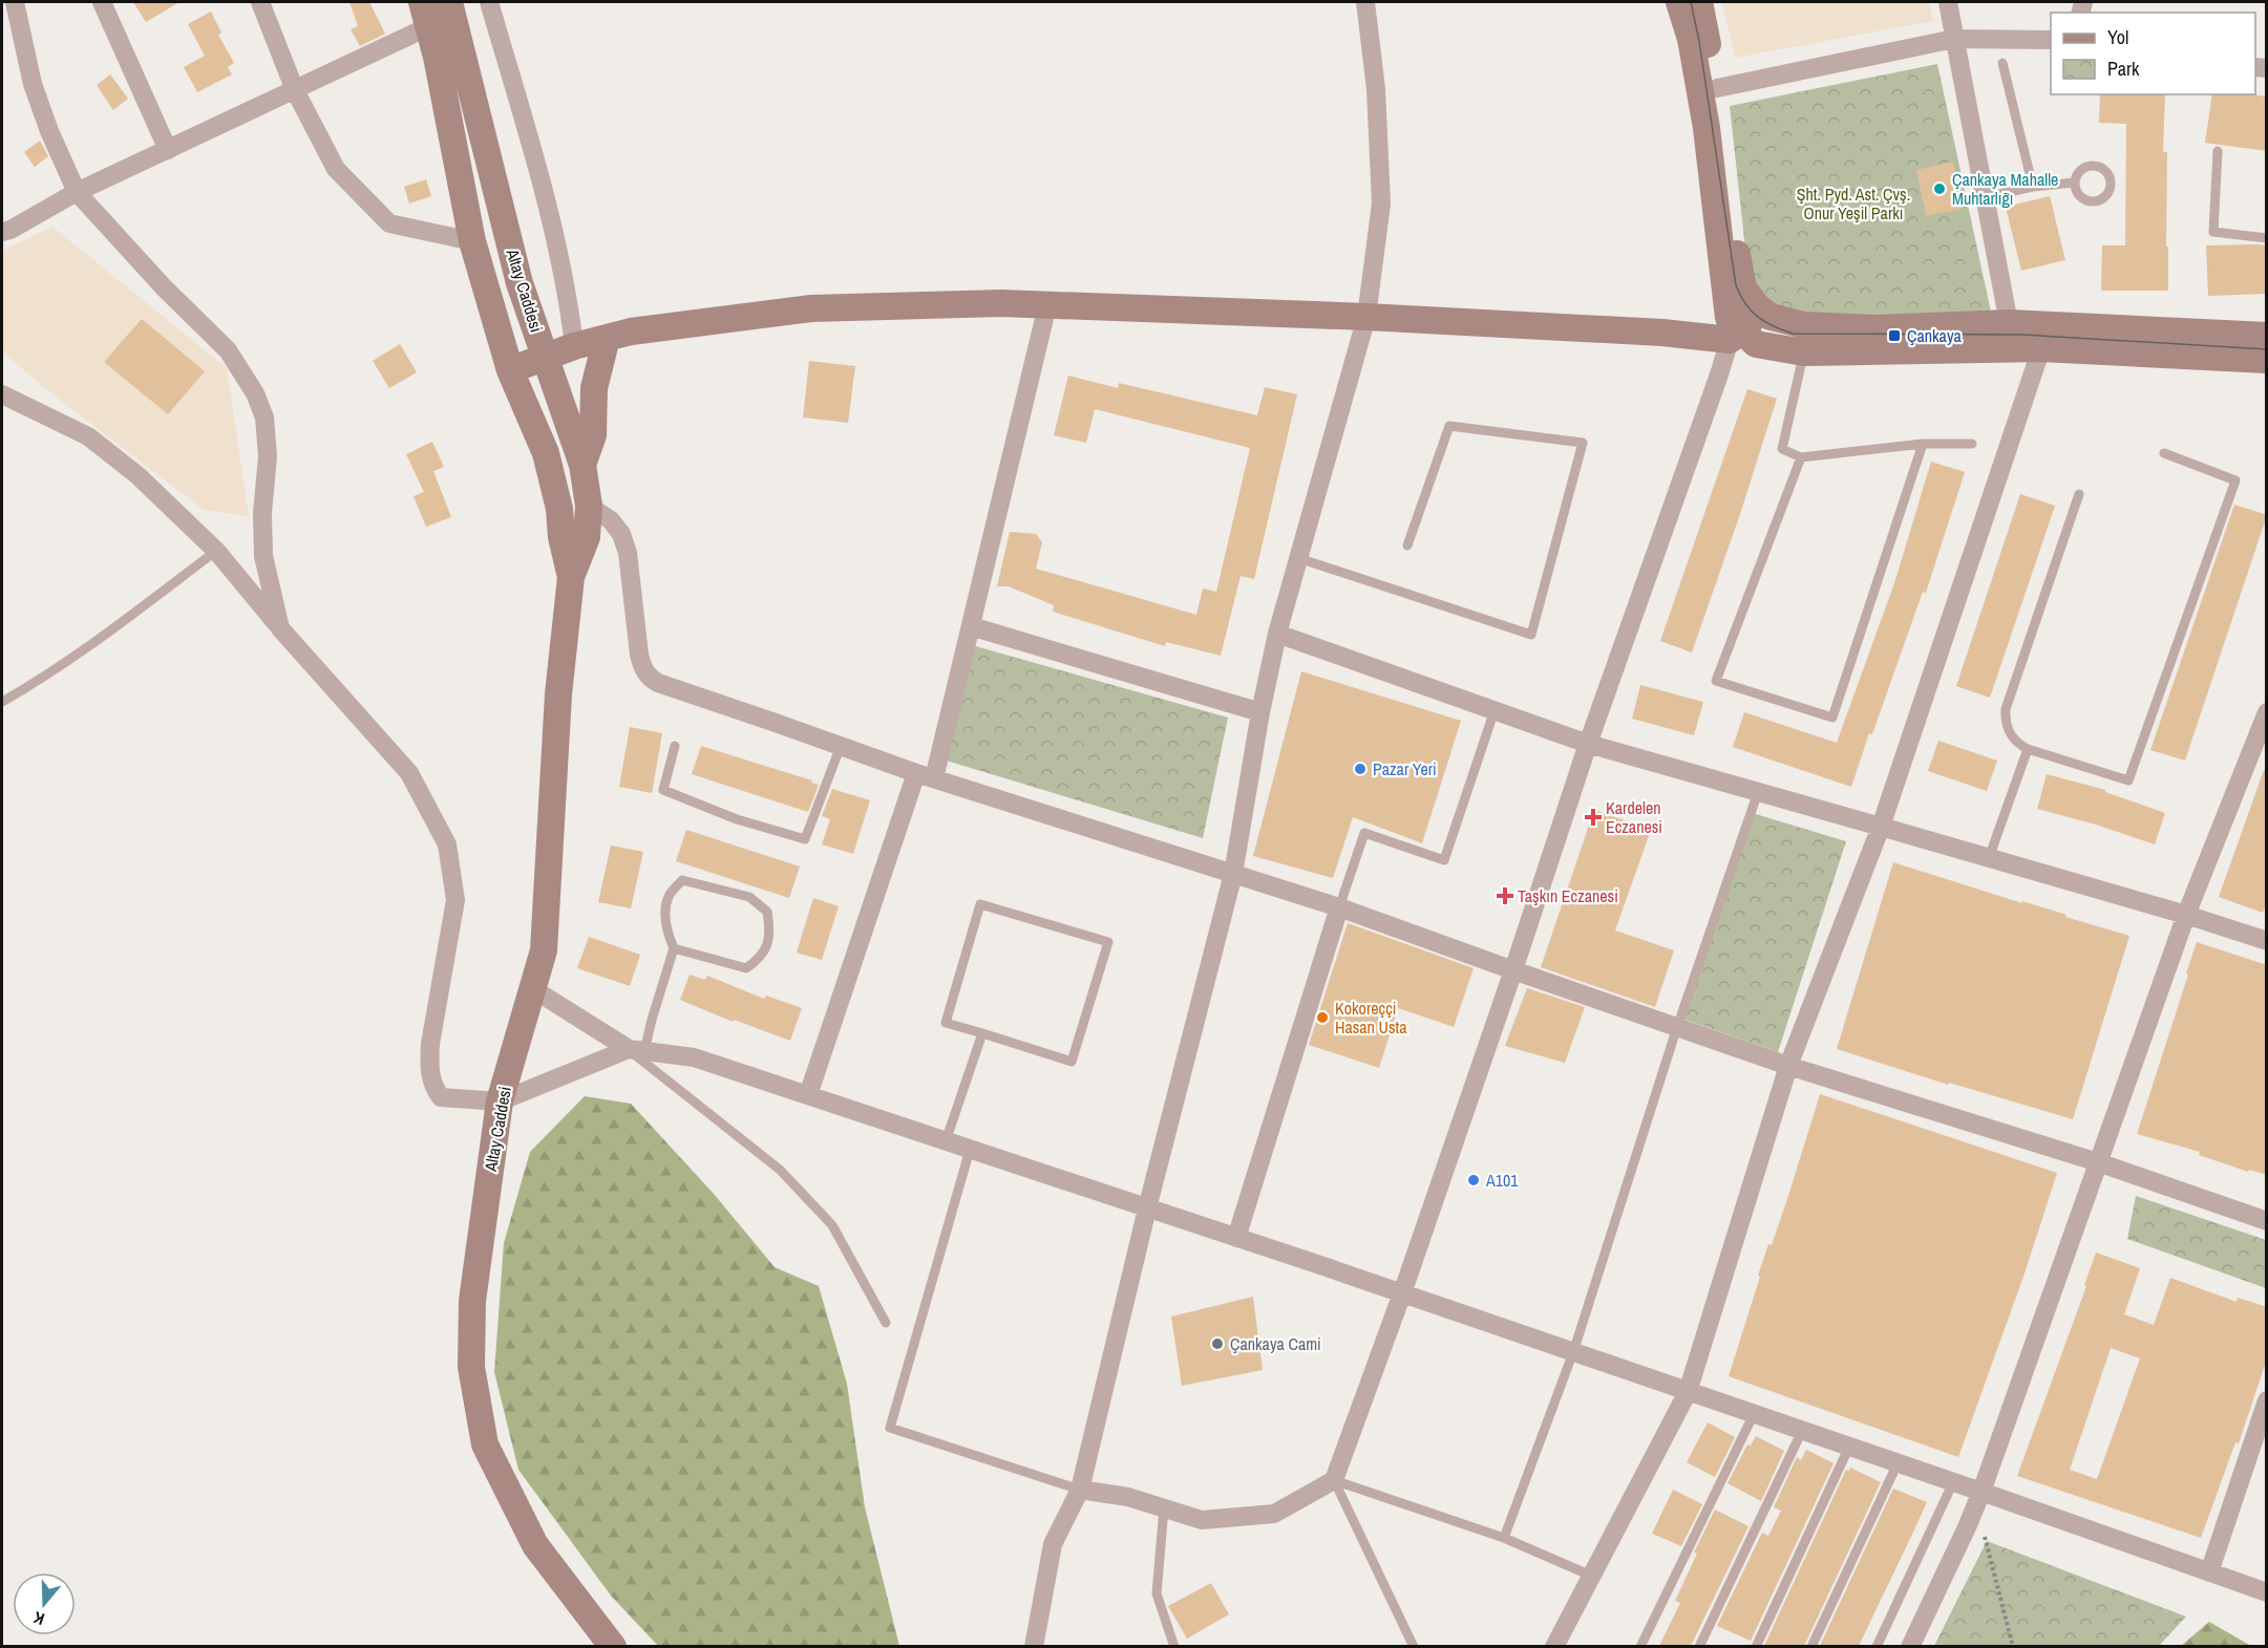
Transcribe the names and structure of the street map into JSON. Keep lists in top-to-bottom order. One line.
{"streets":{"main road":["Altay Caddesi"]},"parks":["Şht. Pyd. Ast. Çvş. Onur Yeşil Parkı"],"places":{"other":["Çankaya Mahalle Muhtarlığı","Pazar Yeri","Kokoreççi Hasan Usta","A101","Çankaya Cami"],"transit":["Çankaya"],"health":["Kardelen Eczanesi","Taşkın Eczanesi"]},"legend":["Yol","Park"],"north":"bottom"}
